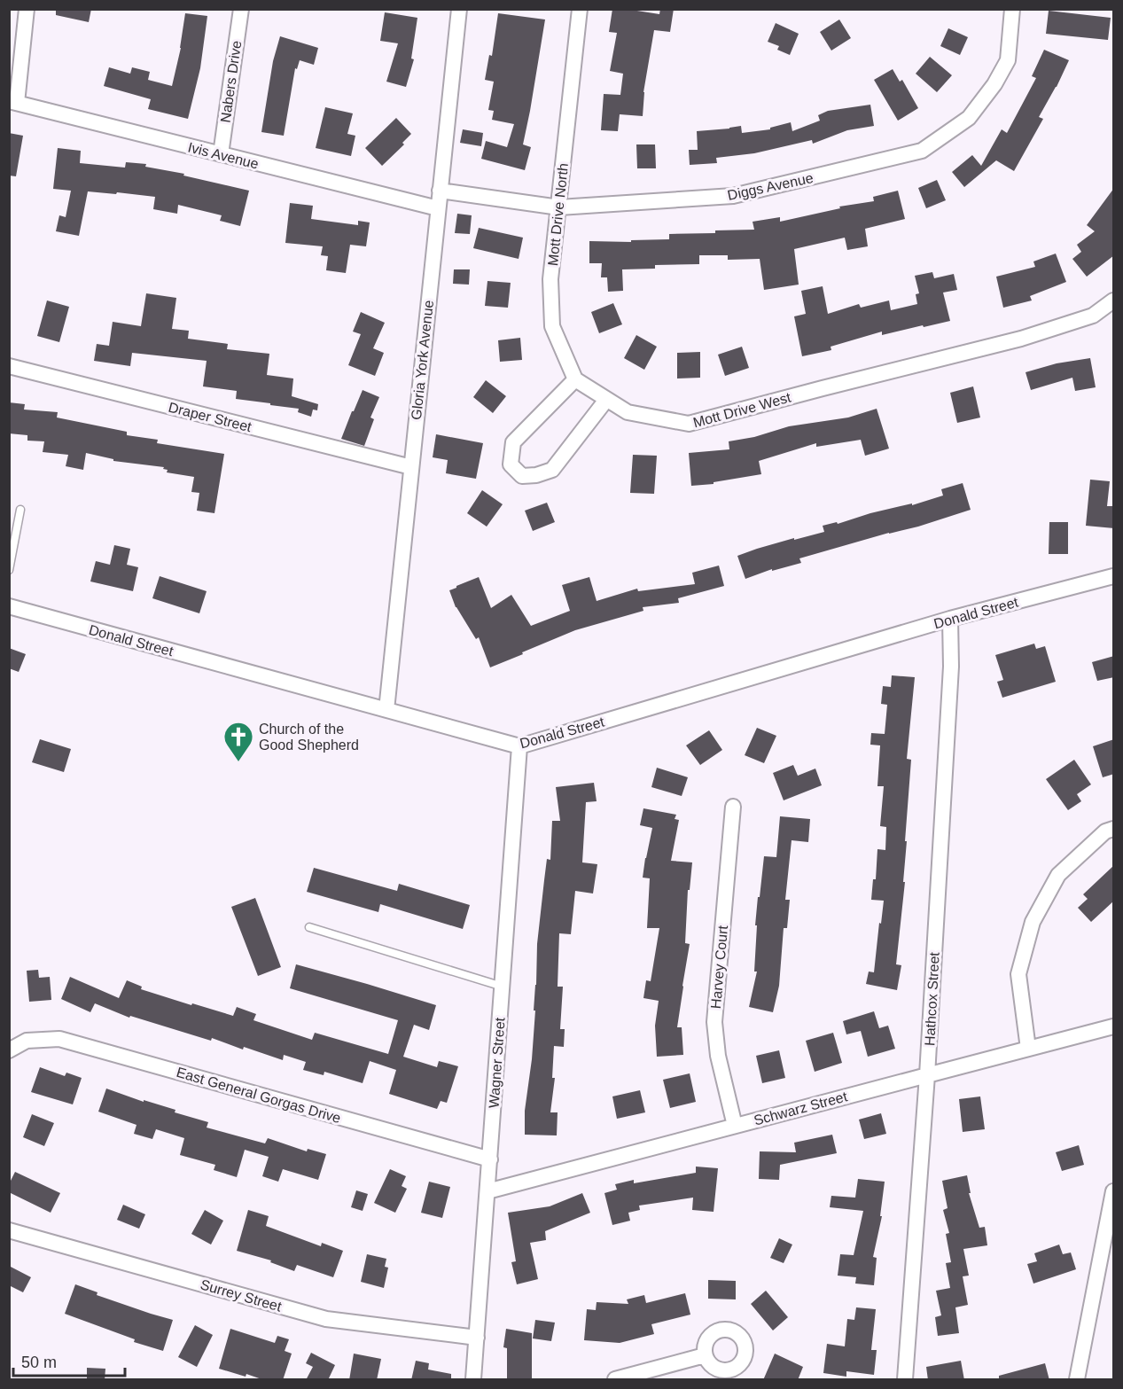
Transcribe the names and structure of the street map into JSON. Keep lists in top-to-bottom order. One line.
{"streets":{"street":["Nabers Drive","Ivis Avenue","Diggs Avenue","Mott Drive North","Gloria York Avenue","Mott Drive West","Draper Street","Donald Street","Harvey Court","Hathcox Street","Wagner Street","East General Gorgas Drive","Schwarz Street","Surrey Street"]},"crossings":[["Nabers Drive","Ivis Avenue"],["Ivis Avenue","Gloria York Avenue"],["Diggs Avenue","Mott Drive North"],["Diggs Avenue","Gloria York Avenue"],["Gloria York Avenue","Draper Street"],["Gloria York Avenue","Donald Street"],["Donald Street","Hathcox Street"],["Donald Street","Wagner Street"],["Harvey Court","Schwarz Street"],["Hathcox Street","Schwarz Street"],["Wagner Street","East General Gorgas Drive"],["Wagner Street","Schwarz Street"],["Wagner Street","Surrey Street"]],"places":{"church":["Church of the Good Shepherd"]},"scale_bar":"50 m"}
